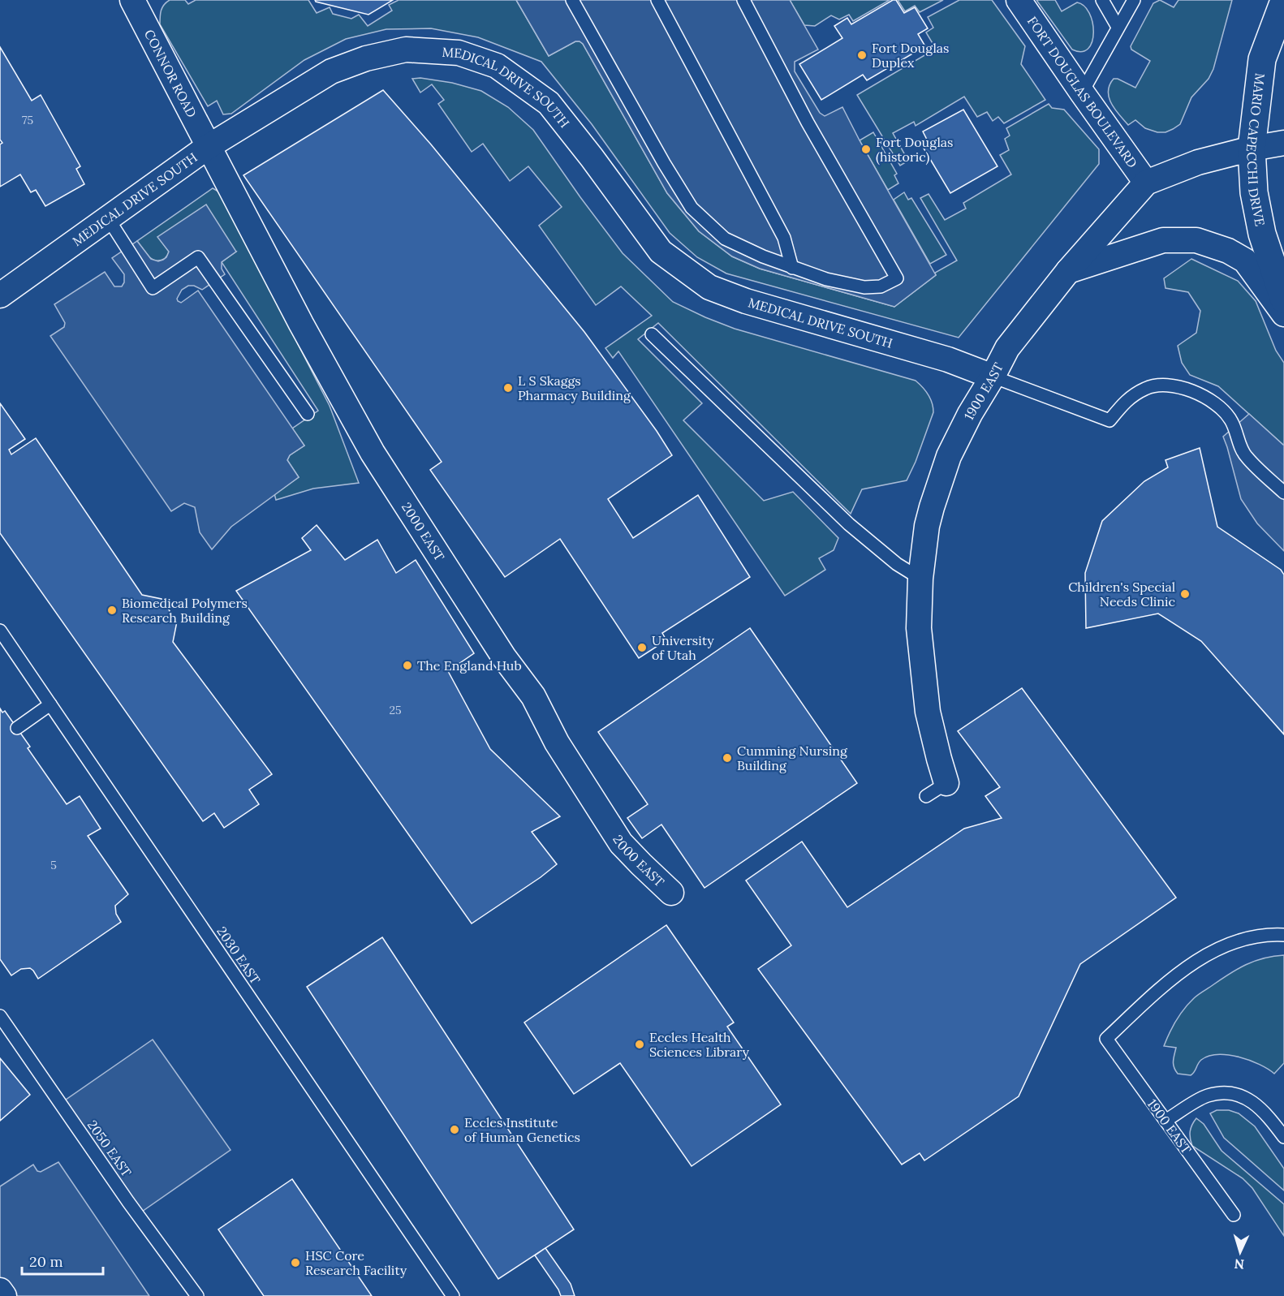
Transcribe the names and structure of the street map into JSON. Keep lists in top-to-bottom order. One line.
{"streets":{"main road":["MARIO CAPECCHI DRIVE"],"street":["CONNOR ROAD","MEDICAL DRIVE SOUTH","FORT DOUGLAS BOULEVARD","1900 EAST","2000 EAST"],"lane":["2030 EAST","2050 EAST"]},"crossings":[["CONNOR ROAD","MEDICAL DRIVE SOUTH"],["CONNOR ROAD","2000 EAST"],["MEDICAL DRIVE SOUTH","1900 EAST"],["MEDICAL DRIVE SOUTH","2000 EAST"],["FORT DOUGLAS BOULEVARD","1900 EAST"],["MARIO CAPECCHI DRIVE","1900 EAST"]],"places":["Fort Douglas Duplex","Fort Douglas (historic)","L S Skaggs Pharmacy Building","Children's Special Needs Clinic","Biomedical Polymers Research Building","University of Utah","The England Hub","Cumming Nursing Building","Eccles Health Sciences Library","Eccles Institute of Human Genetics","HSC Core Research Facility"],"house_numbers":["75","25","5"],"scale_bar":"20 m","north":"bottom"}
